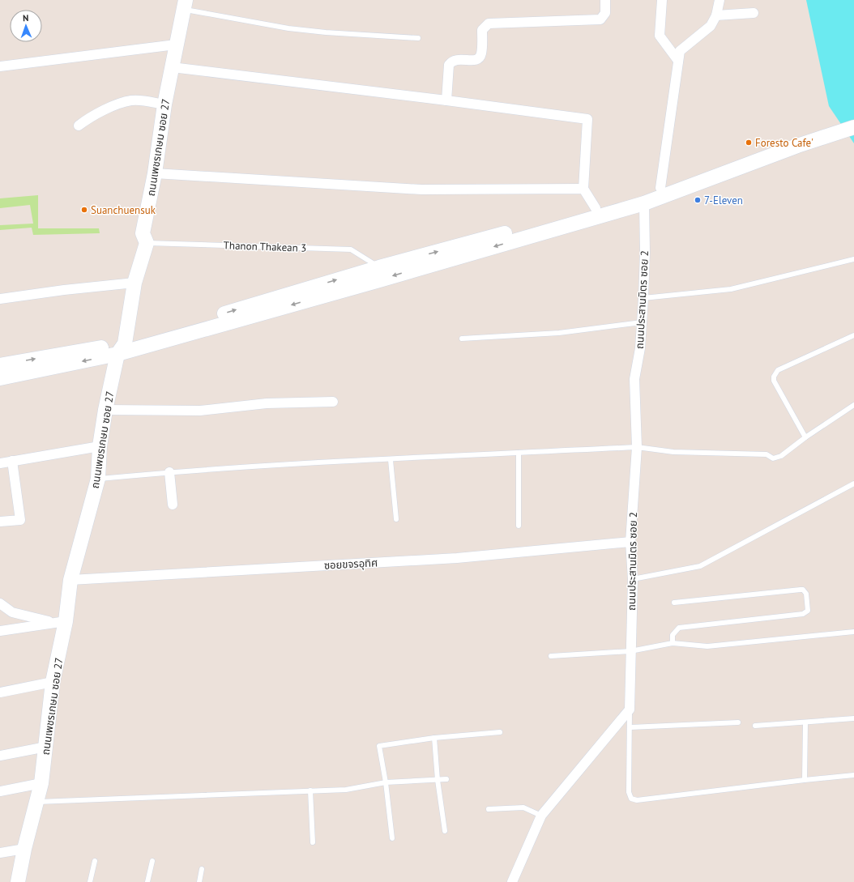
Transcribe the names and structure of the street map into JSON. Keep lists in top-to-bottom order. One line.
{"streets":{"main road":["ถนนเพชรเกษม ซอย 27"],"street":["ถนนประสานมิตร ซอย 2","ซอยขจรอุทิศ"],"lane":["Thanon Thakean 3"]},"crossings":[["ถนนเพชรเกษม ซอย 27","Thanon Thakean 3"],["ถนนเพชรเกษม ซอย 27","ซอยขจรอุทิศ"],["ถนนประสานมิตร ซอย 2","ซอยขจรอุทิศ"]],"places":["Foresto Cafe'","7-Eleven","Suanchuensuk"],"north":"top"}
